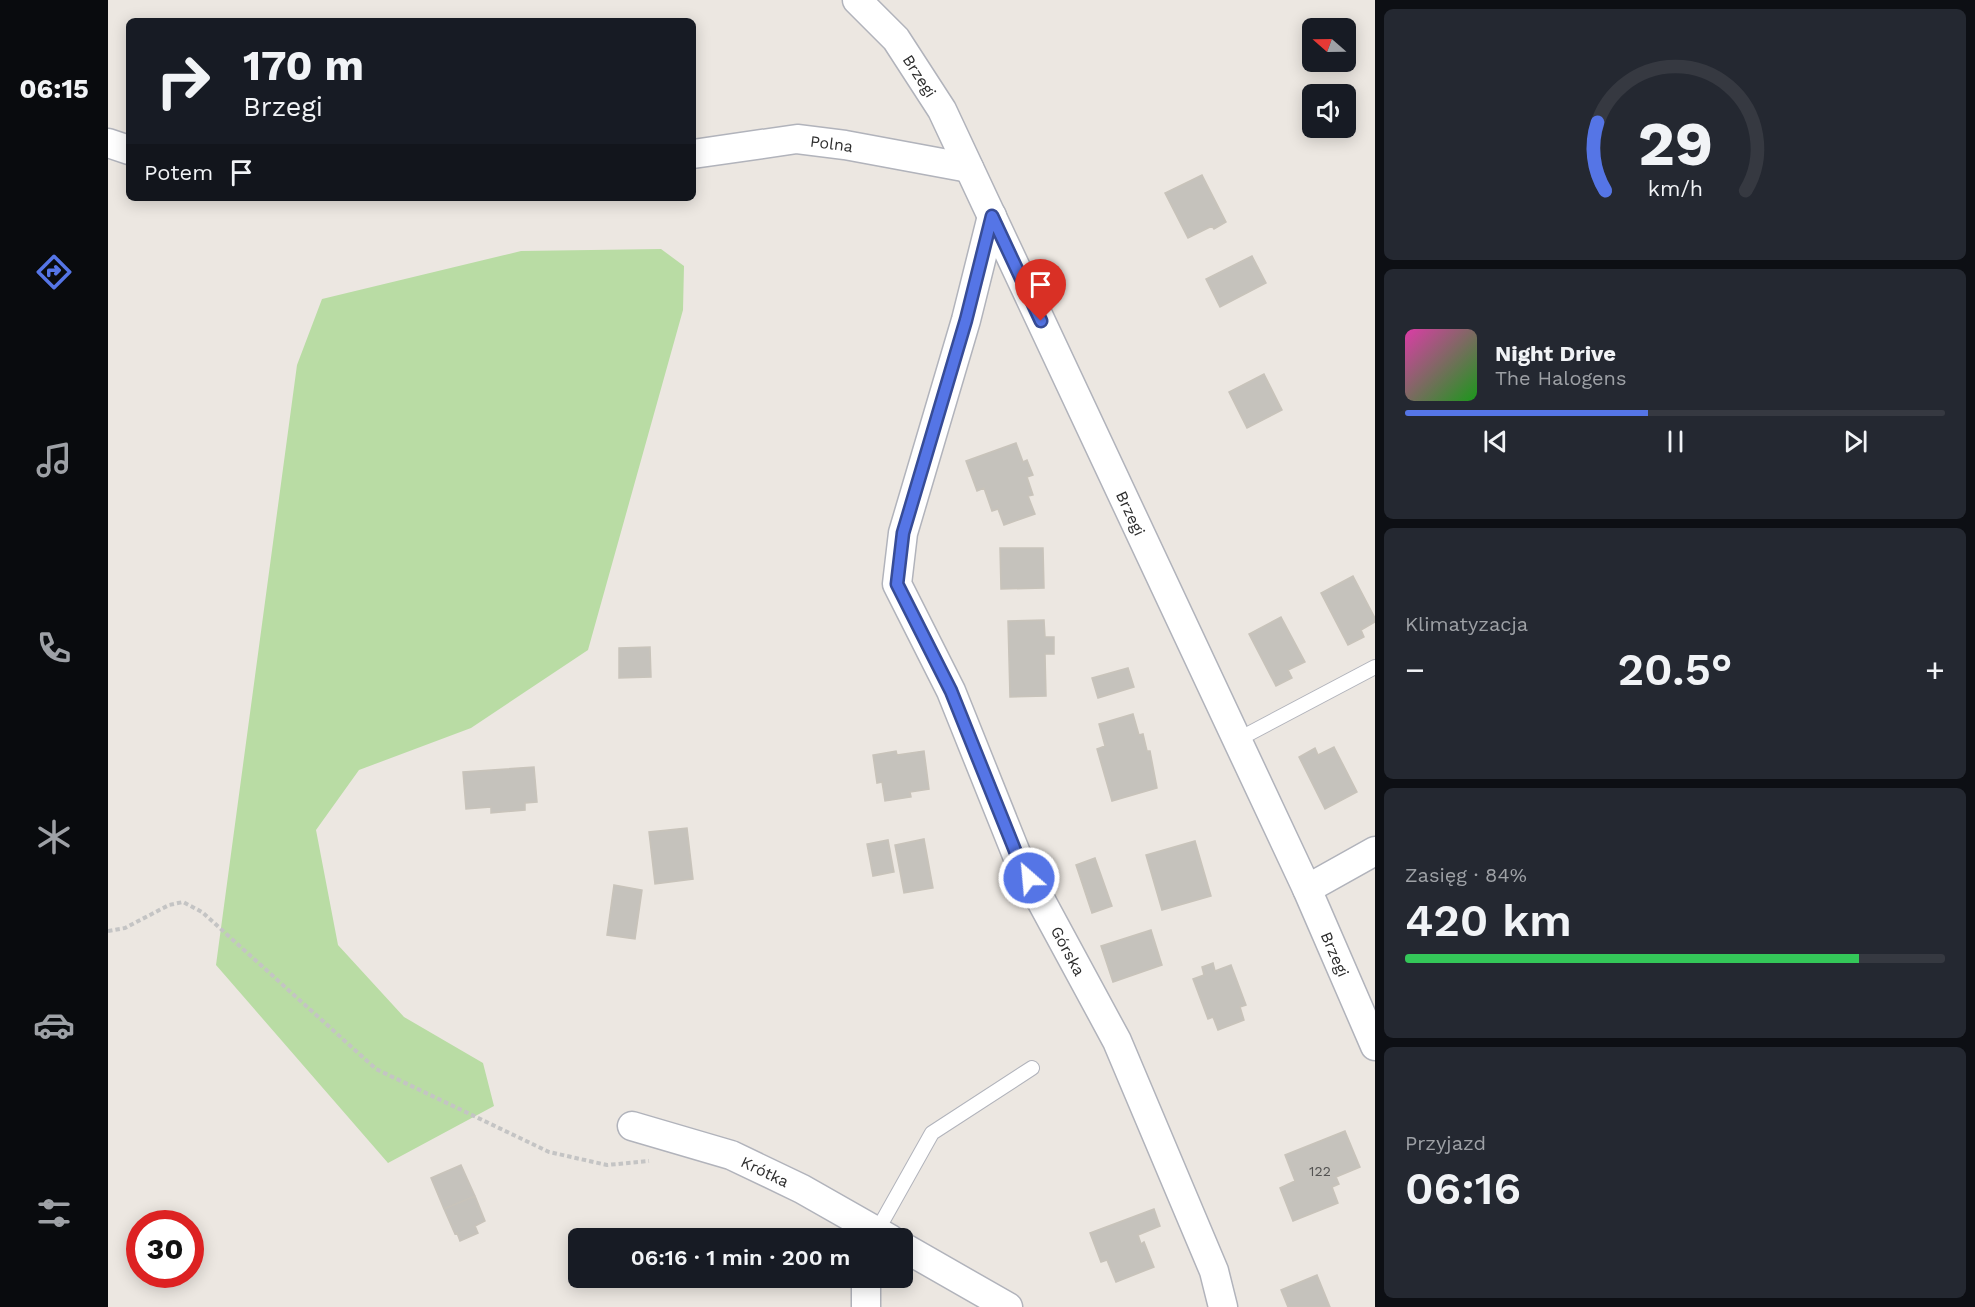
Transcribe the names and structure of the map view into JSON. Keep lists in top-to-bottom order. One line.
{"streets":{"street":["Brzegi","Polna","Górska","Krótka"]},"crossings":[["Brzegi","Polna"],["Brzegi","Górska"]],"house_numbers":["122"],"north":"left","page":{"tabs":"06:15","turn":["170 m","Brzegi"],"then":"Potem","song":["Night Drive","The Halogens"],"tile":["Klimatyzacja",["Zasięg · 84%","420 km"],["Przyjazd","06:16"]],"heat":["−","20.5°","+"],"limit":"30","trip":"06:16 · 1 min · 200 m","gauge":["29","km/h"]}}
